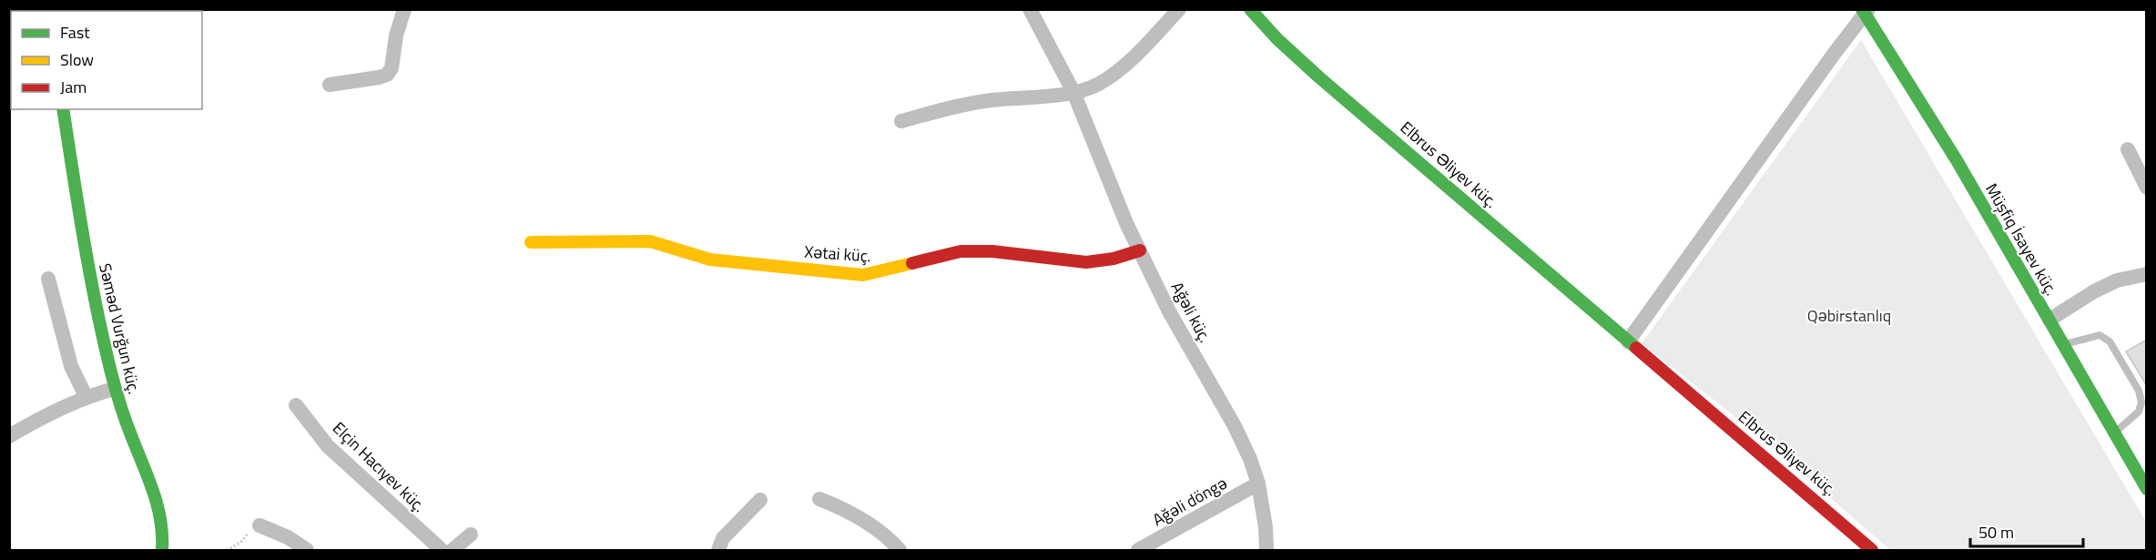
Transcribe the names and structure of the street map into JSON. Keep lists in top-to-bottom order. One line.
{"streets":{"street":["Elbrus Əliyev küç.","Müşfiq İsayev küç.","Xətai küç.","Ağəli küç.","Səməd Vurğun küç.","Elçin Hacıyev küç.","Ağəli döngə"]},"crossings":[["Xətai küç.","Ağəli küç."],["Ağəli küç.","Ağəli döngə"]],"parks":["Qəbirstanlıq"],"legend":["Fast","Slow","Jam"],"scale_bar":"50 m"}
